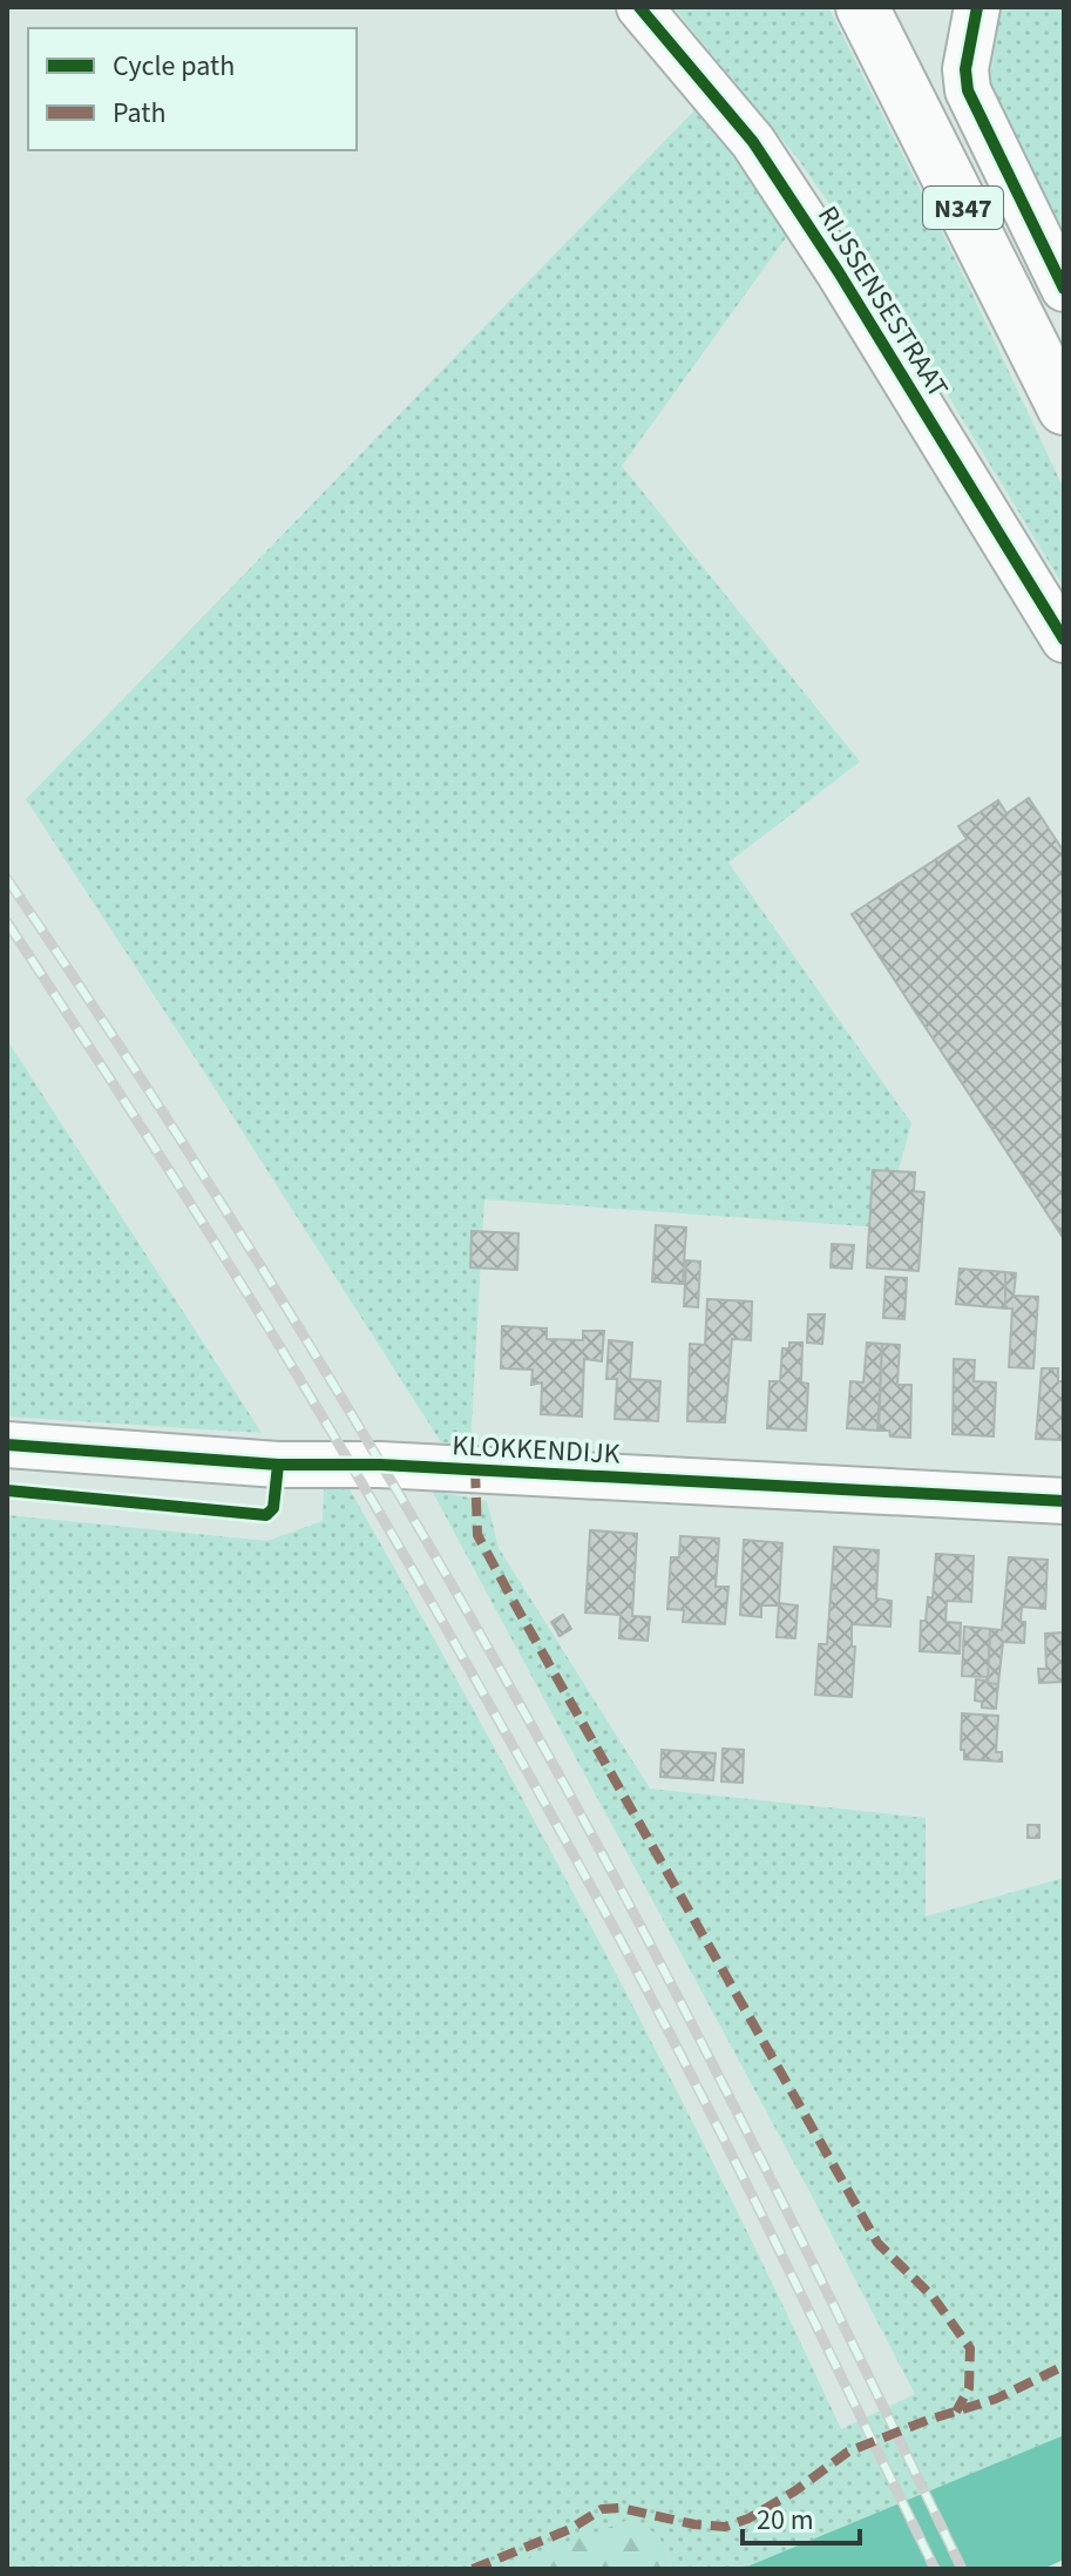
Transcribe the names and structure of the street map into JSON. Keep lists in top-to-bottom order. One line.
{"streets":{"main road":["N347"],"street":["RIJSSENSESTRAAT","KLOKKENDIJK"]},"legend":["Cycle path","Path"],"scale_bar":"20 m"}
